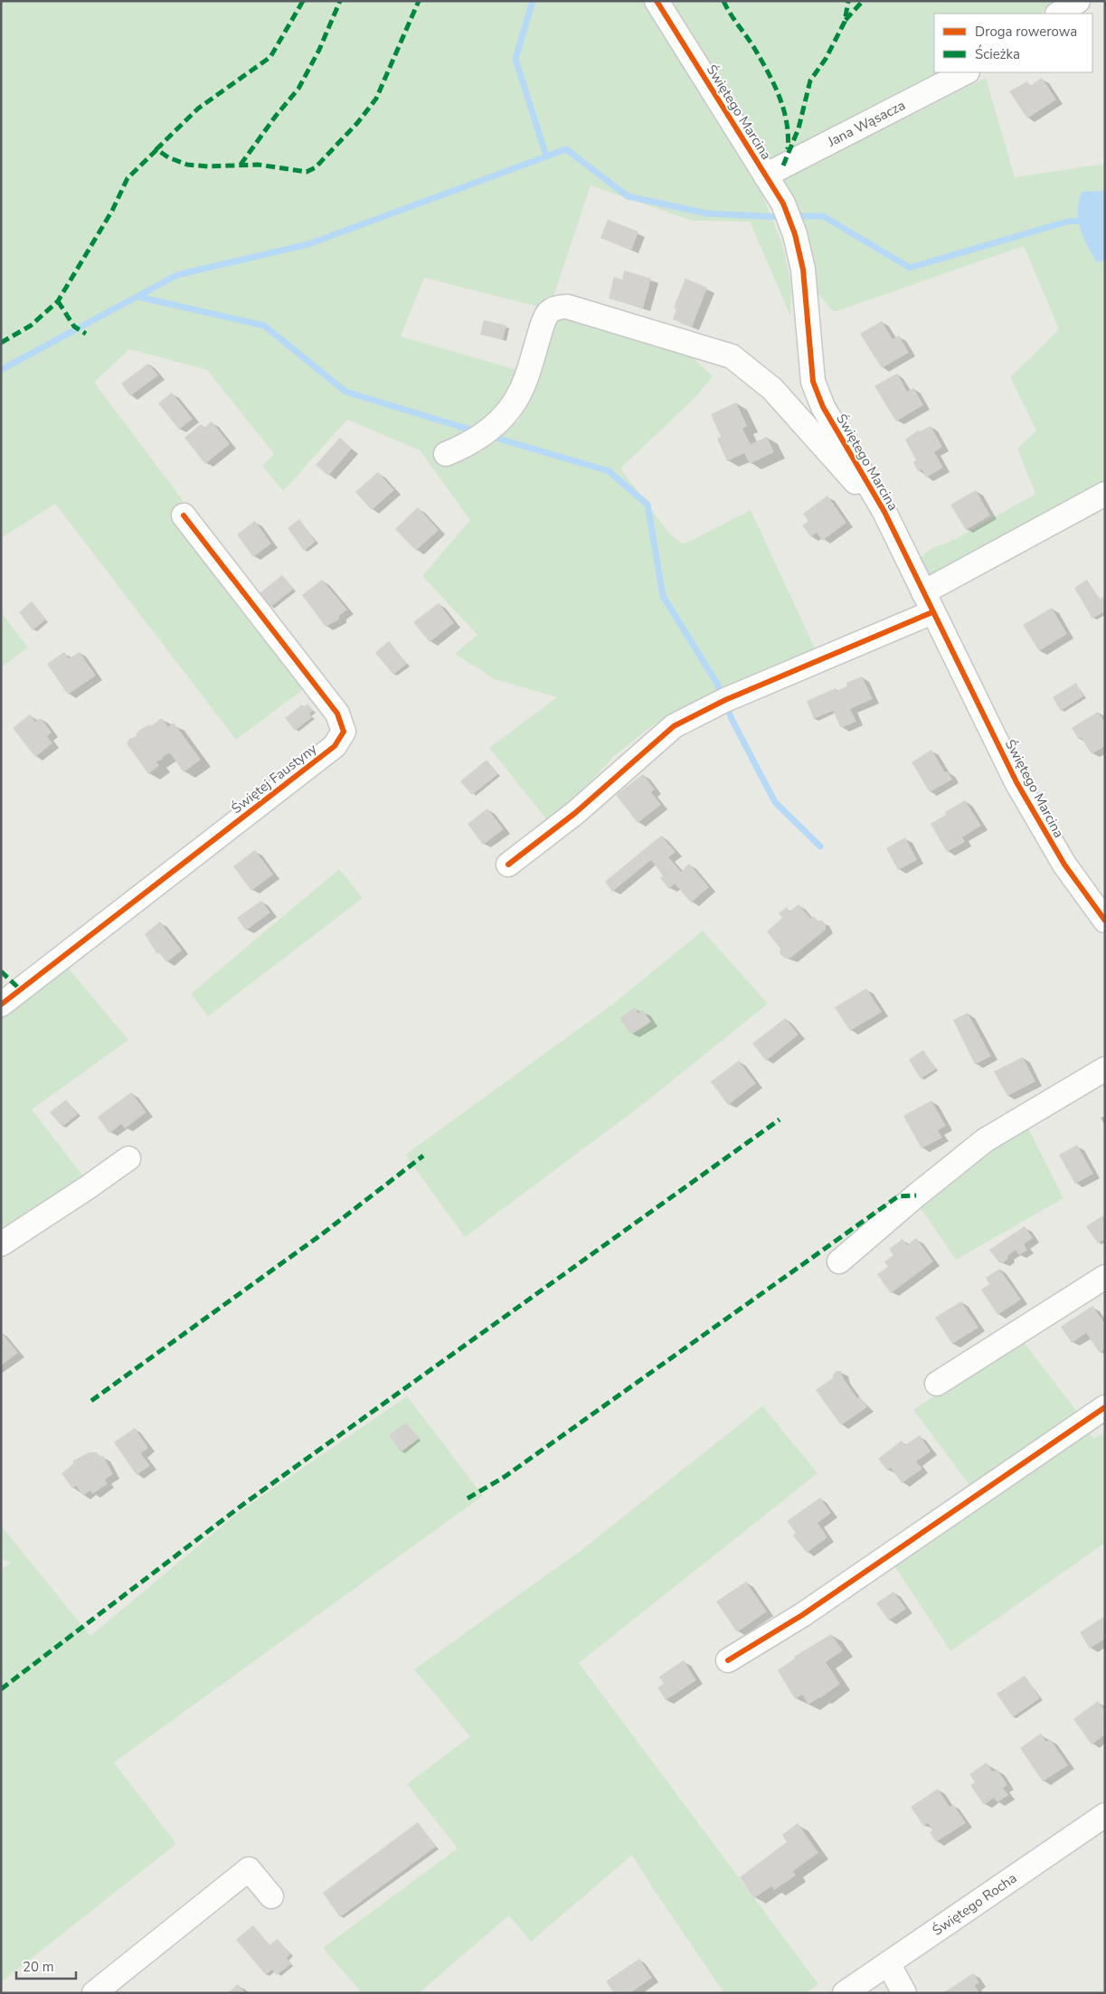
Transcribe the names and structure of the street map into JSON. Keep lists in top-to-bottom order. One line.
{"streets":{"street":["Świętego Marcina","Jana Wąsacza","Świętej Faustyny","Świętego Rocha"]},"crossings":[["Świętego Marcina","Jana Wąsacza"]],"legend":["Droga rowerowa","Ścieżka"],"scale_bar":"20 m"}
